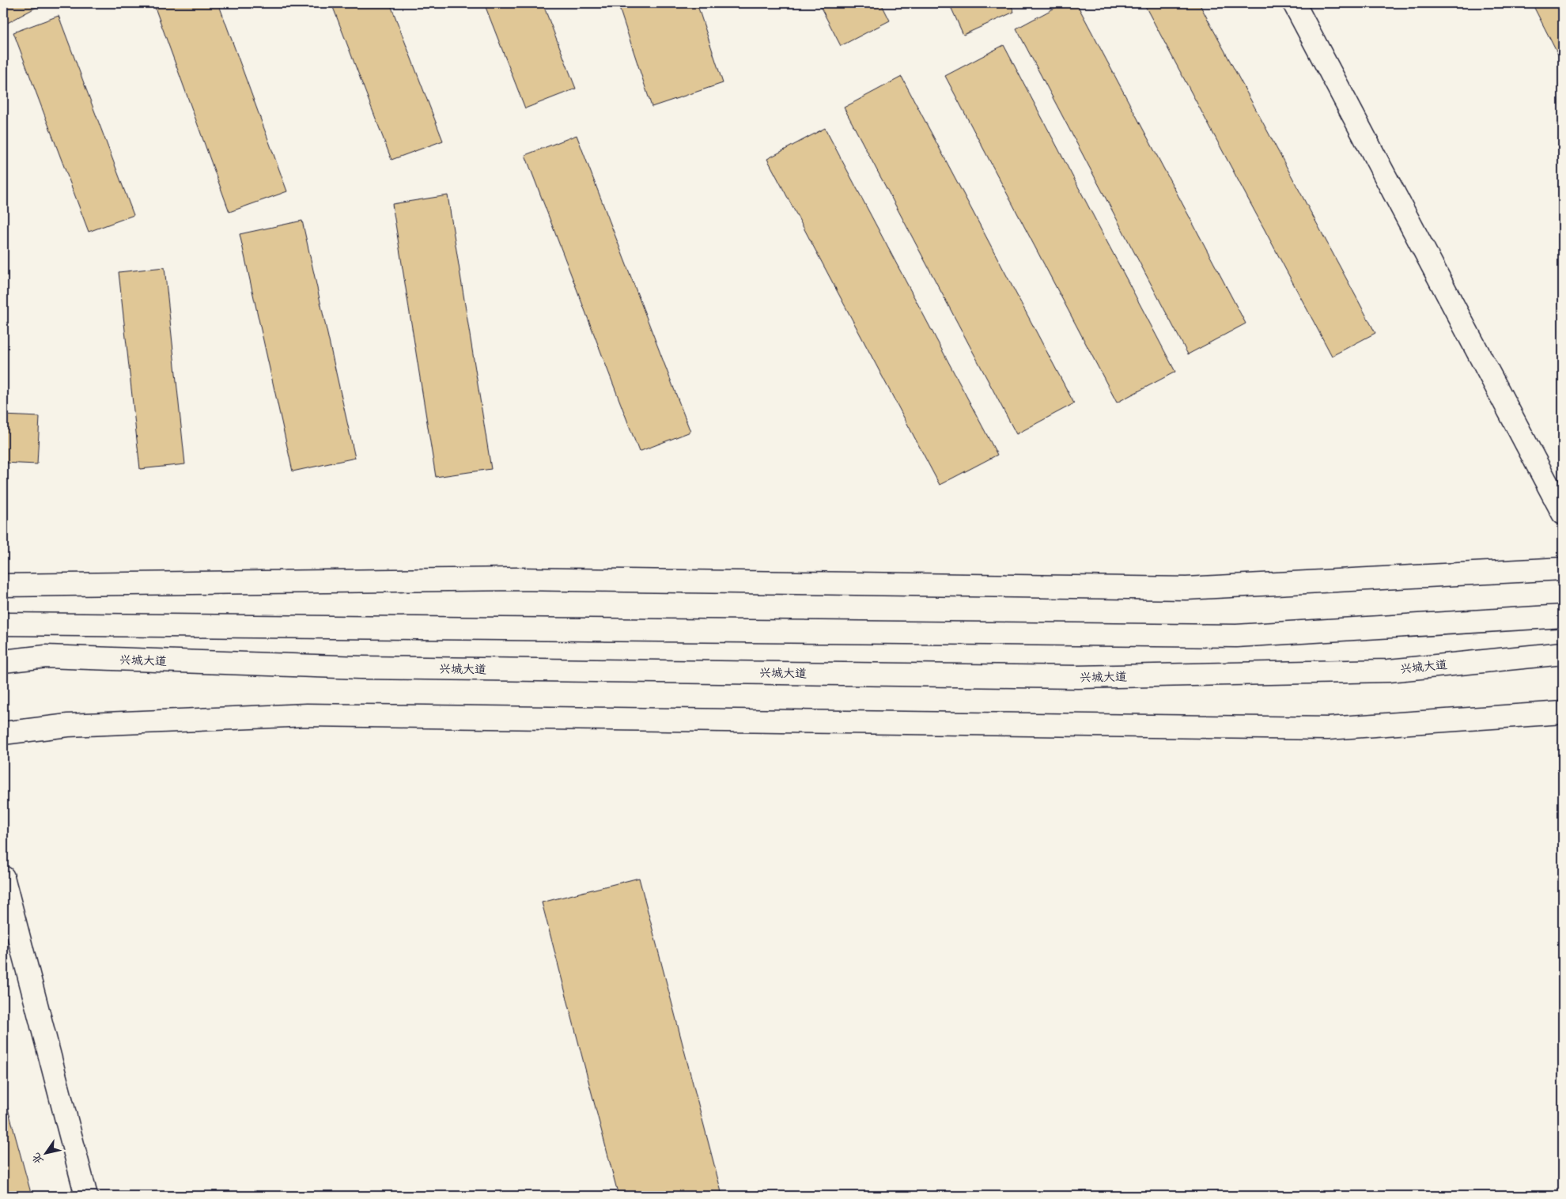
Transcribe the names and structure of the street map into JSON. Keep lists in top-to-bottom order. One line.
{"streets":{"street":["兴城大道"]},"north":"bottom left"}
